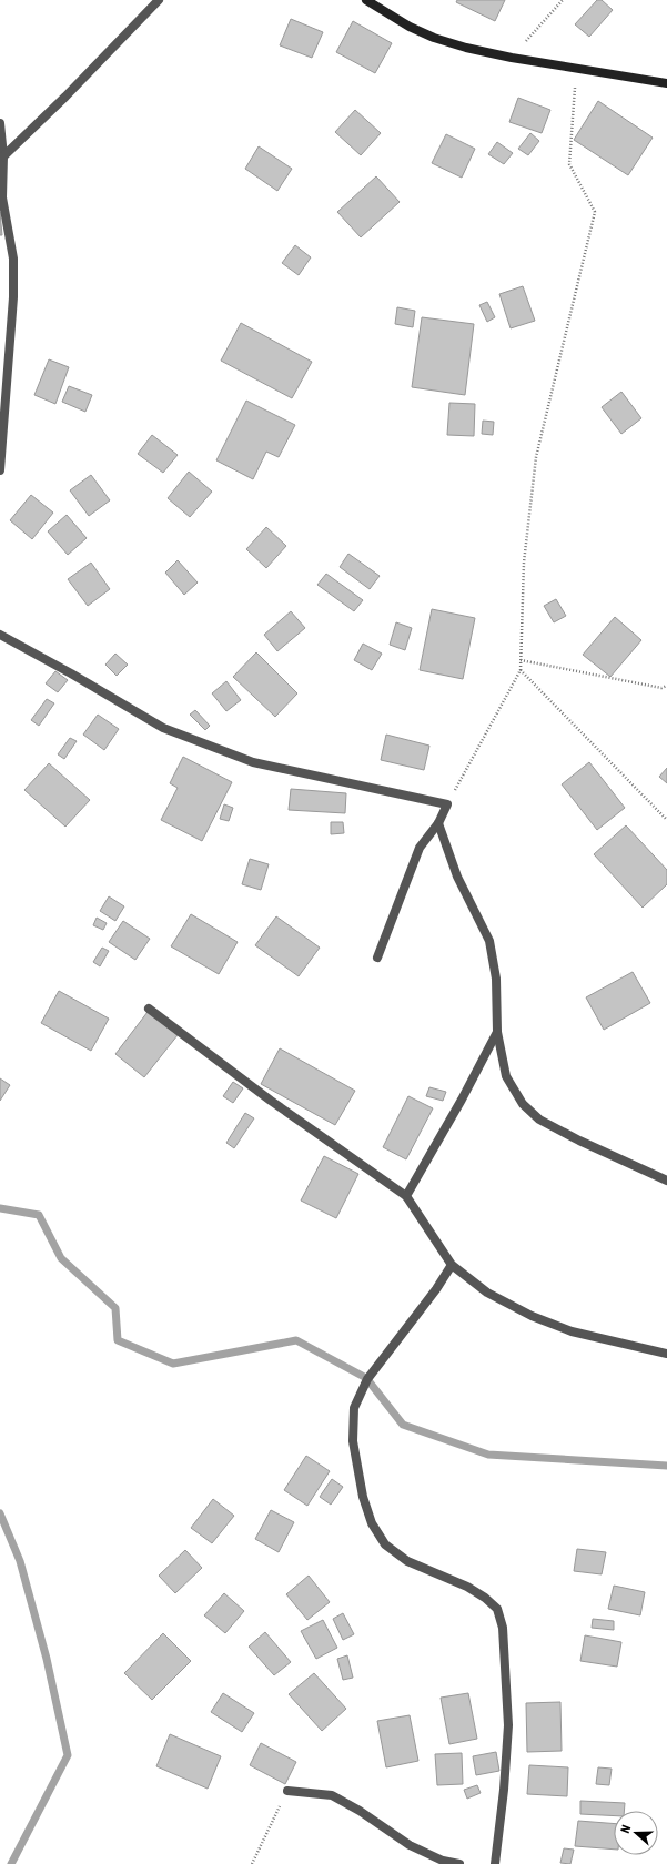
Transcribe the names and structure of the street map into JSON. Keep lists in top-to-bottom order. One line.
{"north":"left"}
